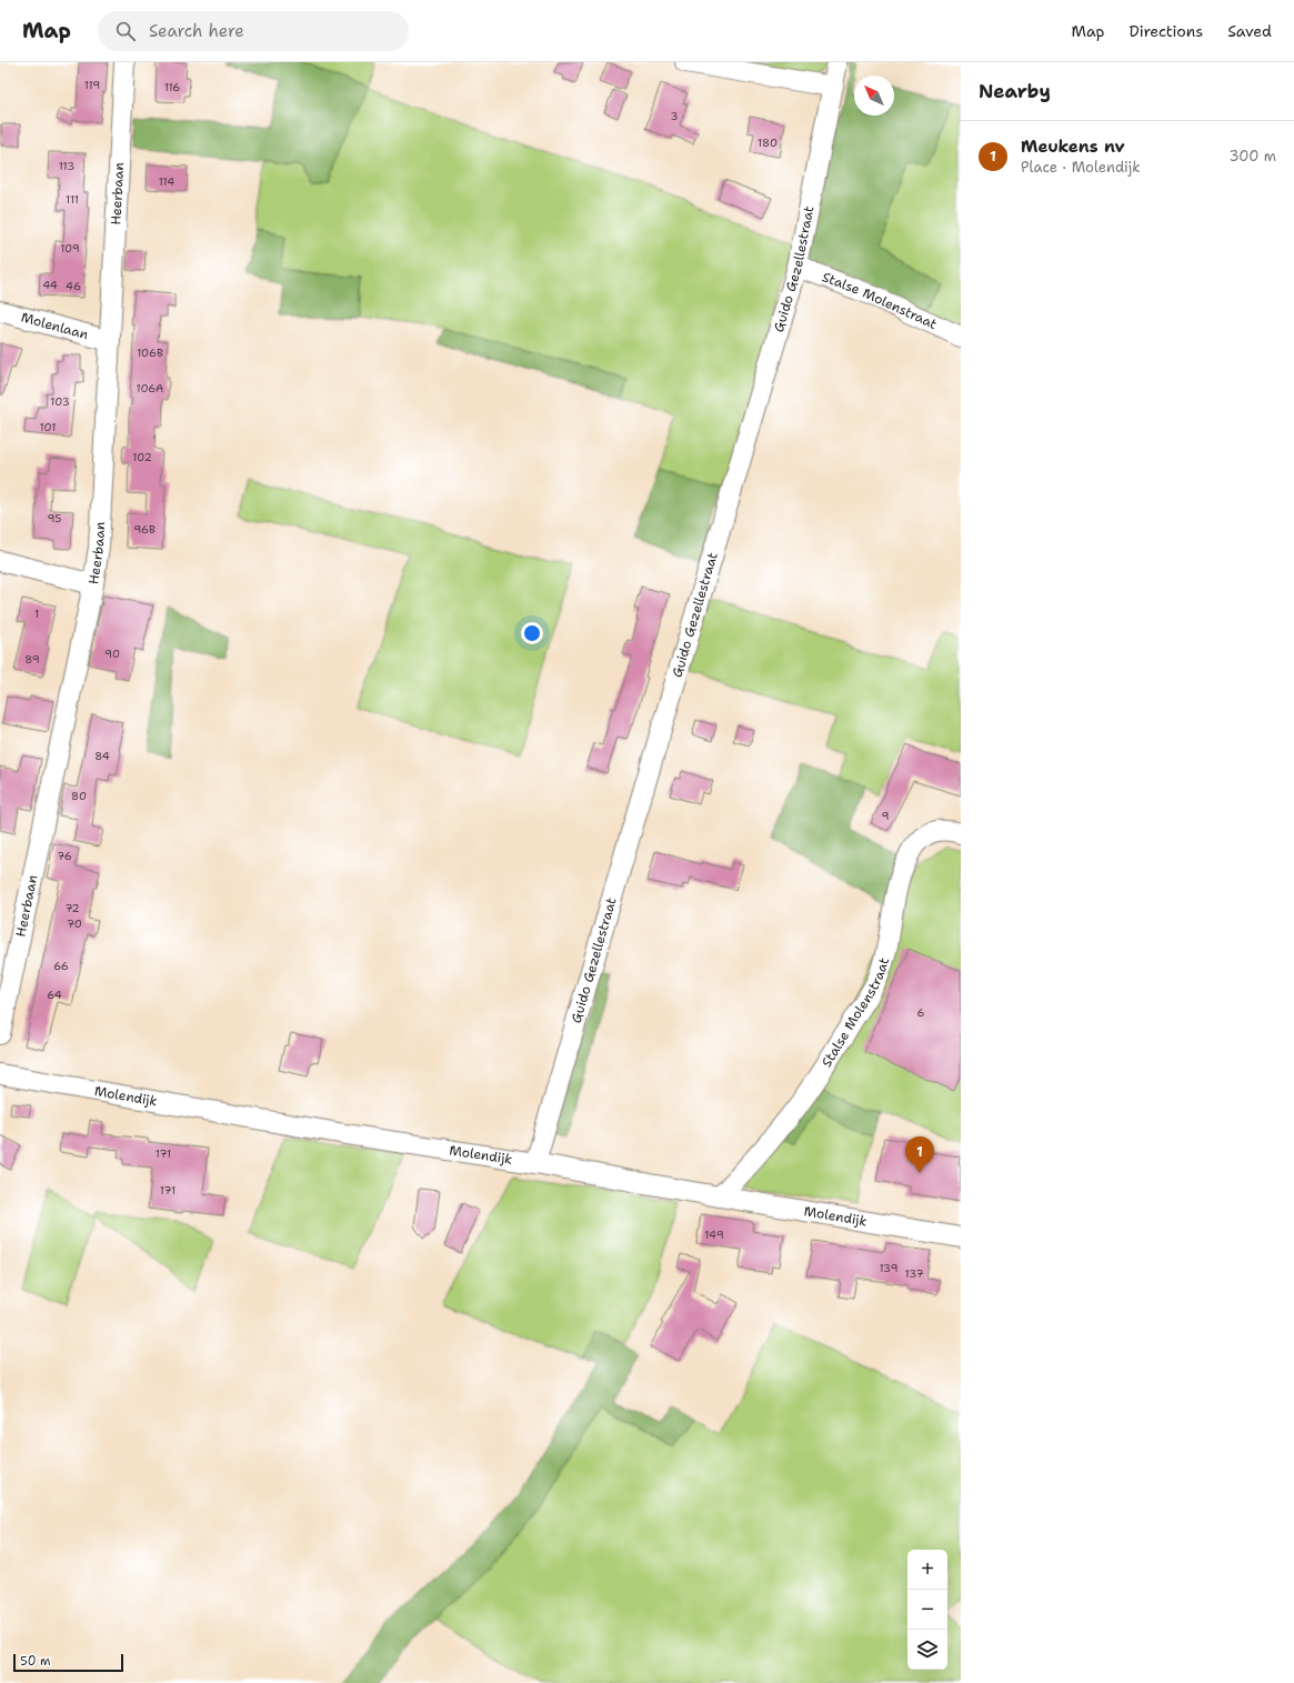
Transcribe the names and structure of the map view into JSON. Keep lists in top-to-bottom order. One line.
{"streets":{"street":["Heerbaan","Guido Gezellestraat","Stalse Molenstraat","Molenlaan","Molendijk"]},"crossings":[["Heerbaan","Molenlaan"],["Guido Gezellestraat","Stalse Molenstraat"],["Guido Gezellestraat","Molendijk"],["Stalse Molenstraat","Molendijk"]],"house_numbers":["119","116","3","180","113","114","111","109","44","46","106B","106A","103","101","102","95","96B","1","90","89","84","80","9","76","72","70","66","64","6","171","171","149","139","137"],"scale_bar":"50 m","north":"top left","page":{"header":"Map","search":"Search here","nav":["Map","Directions","Saved"],"heading":"Nearby","list":[{"mark":"1","name":"Meukens nv","note":"Place · Molendijk","value":"300 m"}],"pins":"1","map_buttons":["+","−"],"scale":"50 m"}}
